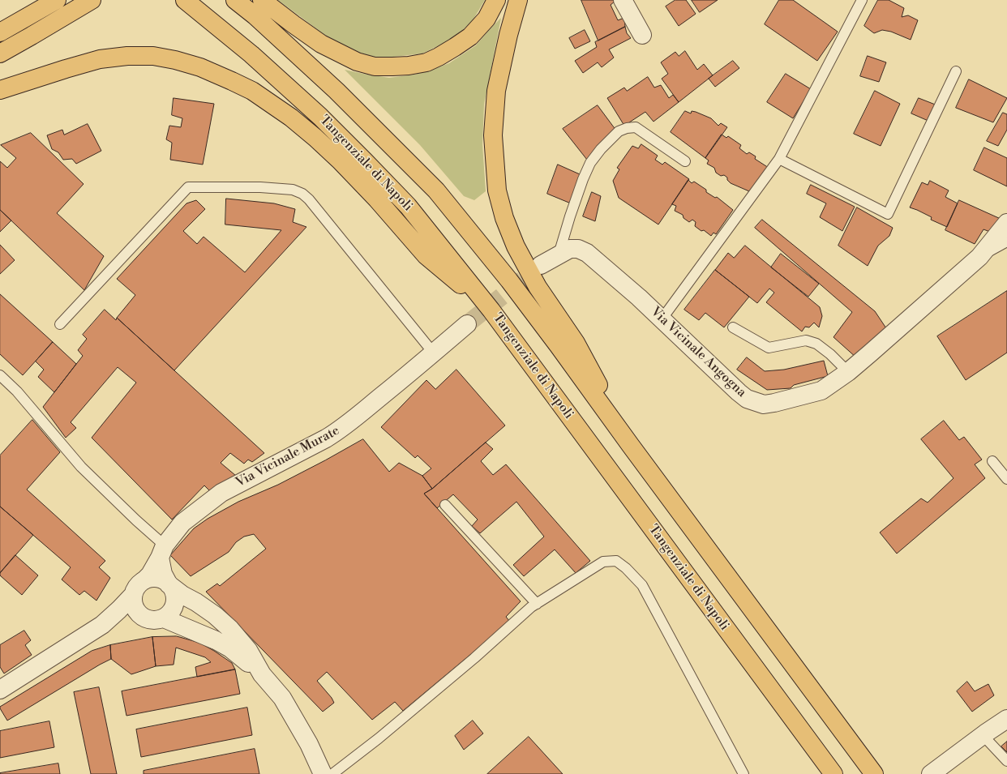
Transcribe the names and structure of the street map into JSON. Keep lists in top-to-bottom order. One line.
{"streets":{"highway":["Tangenziale di Napoli"],"street":["Via Vicinale Angogna","Via Vicinale Murate"]}}
